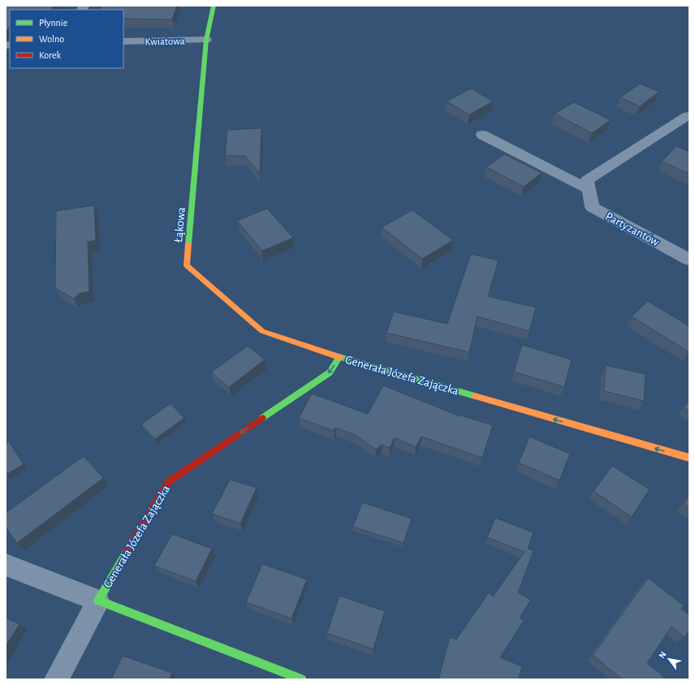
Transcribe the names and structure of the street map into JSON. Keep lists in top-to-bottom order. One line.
{"streets":{"street":["Kwiatowa","Łąkowa","Partyzantów","Generała Józefa Zajączka"]},"crossings":[["Kwiatowa","Łąkowa"],["Łąkowa","Generała Józefa Zajączka"]],"one_way":["Generała Józefa Zajączka"],"legend":["Płynnie","Wolno","Korek"],"north":"top left"}
